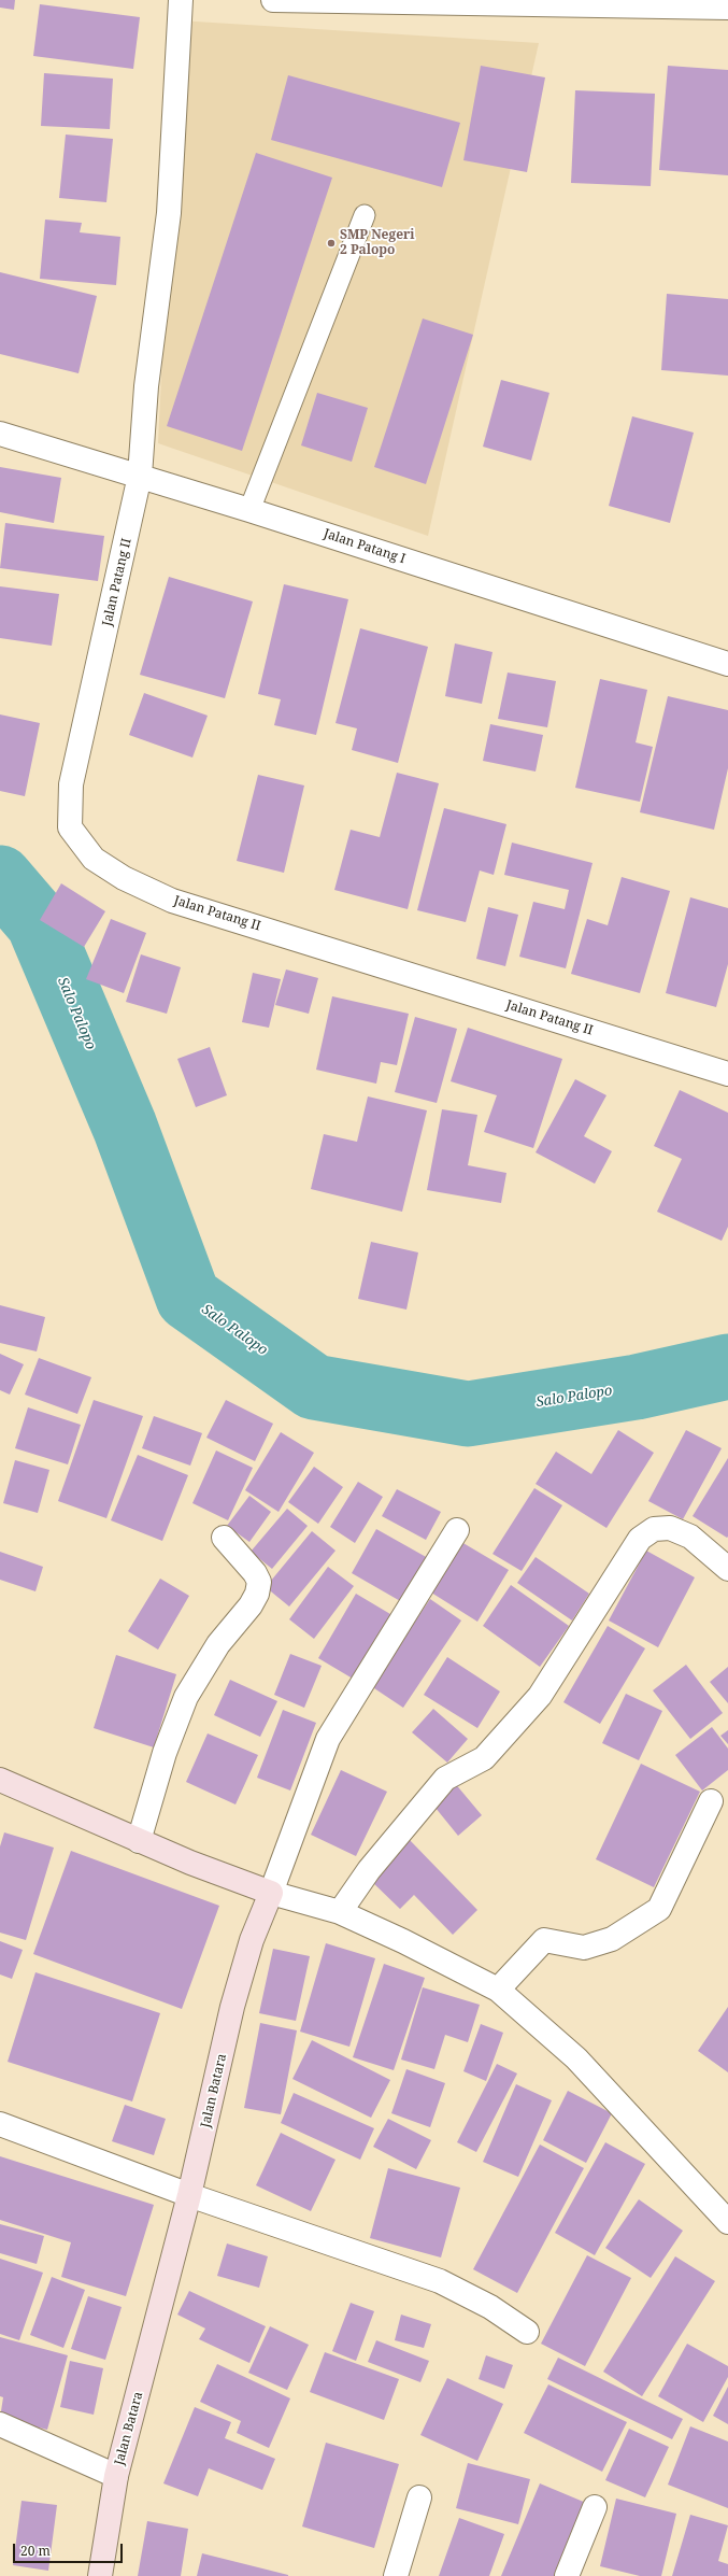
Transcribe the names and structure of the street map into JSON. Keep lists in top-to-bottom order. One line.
{"streets":{"street":["Jalan Patang I","Jalan Patang II","Jalan Batara"]},"crossings":[["Jalan Patang I","Jalan Patang II"]],"water":["Salo Palopo"],"places":["SMP Negeri 2 Palopo"],"scale_bar":"20 m"}
